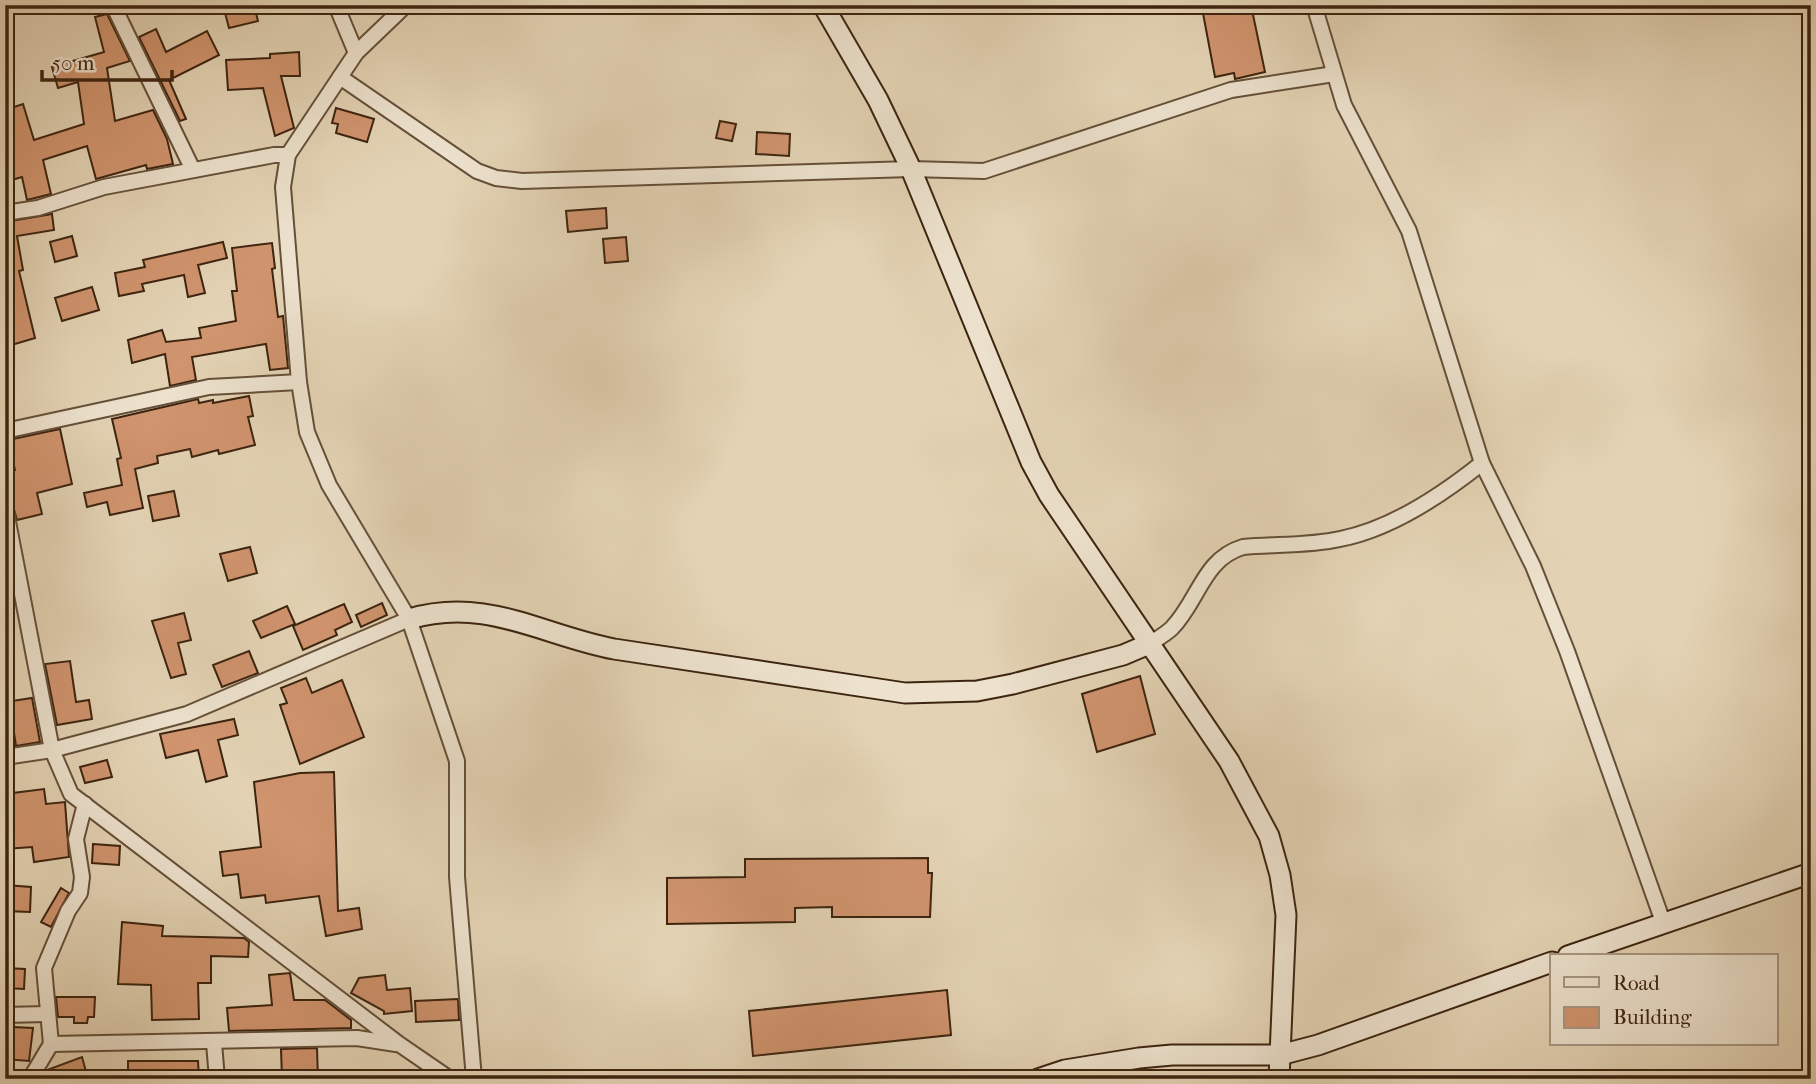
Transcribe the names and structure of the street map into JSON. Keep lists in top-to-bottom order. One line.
{"legend":["Road","Building"],"scale_bar":"50 m"}
